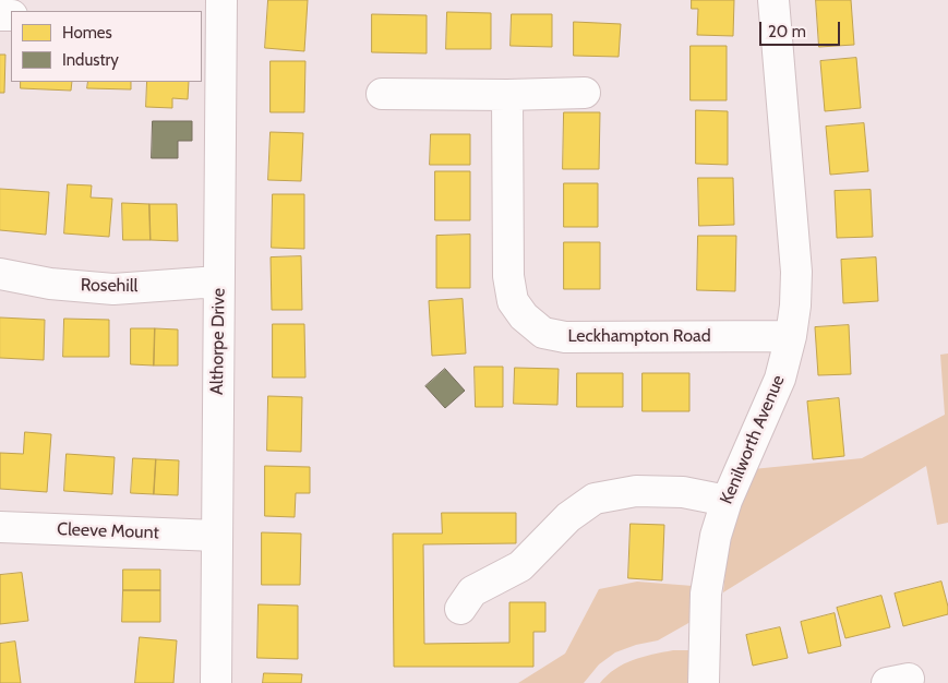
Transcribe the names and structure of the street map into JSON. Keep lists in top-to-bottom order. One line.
{"streets":{"street":["Rosehill","Leckhampton Road","Althorpe Drive","Kenilworth Avenue","Cleeve Mount"]},"crossings":[["Rosehill","Althorpe Drive"],["Leckhampton Road","Kenilworth Avenue"],["Althorpe Drive","Cleeve Mount"]],"legend":["Homes","Industry"],"scale_bar":"20 m"}
